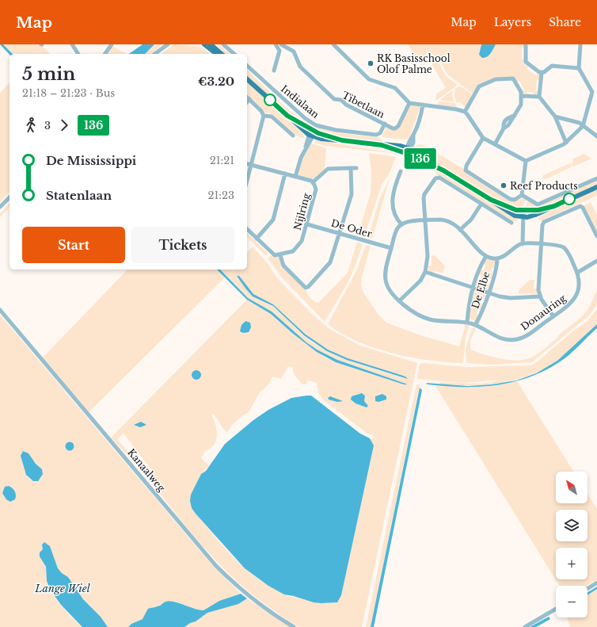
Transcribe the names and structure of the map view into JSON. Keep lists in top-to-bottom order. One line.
{"streets":{"street":["Indialaan","Tibetlaan","Nijlring","De Oder","De Elbe","Donauring","Kanaalweg"]},"crossings":[["Indialaan","Tibetlaan"],["Nijlring","De Oder"],["De Oder","Donauring"],["De Elbe","Donauring"]],"water":["Lange Wiel"],"places":["RK Basisschool Olof Palme","Reef Products"],"lines":["bus line 136"],"north":"top left","page":{"header":"Map","nav":["Map","Layers","Share"],"on_map":"136","heading":["5 min","21:18 – 21:23 · Bus","€3.20"],"legs":["3","136"],"list":[{"name":"De Mississippi","value":"21:21"},{"name":"Statenlaan","value":"21:23"}],"buttons":["Start","Tickets"],"map_buttons":["+","−"]}}
